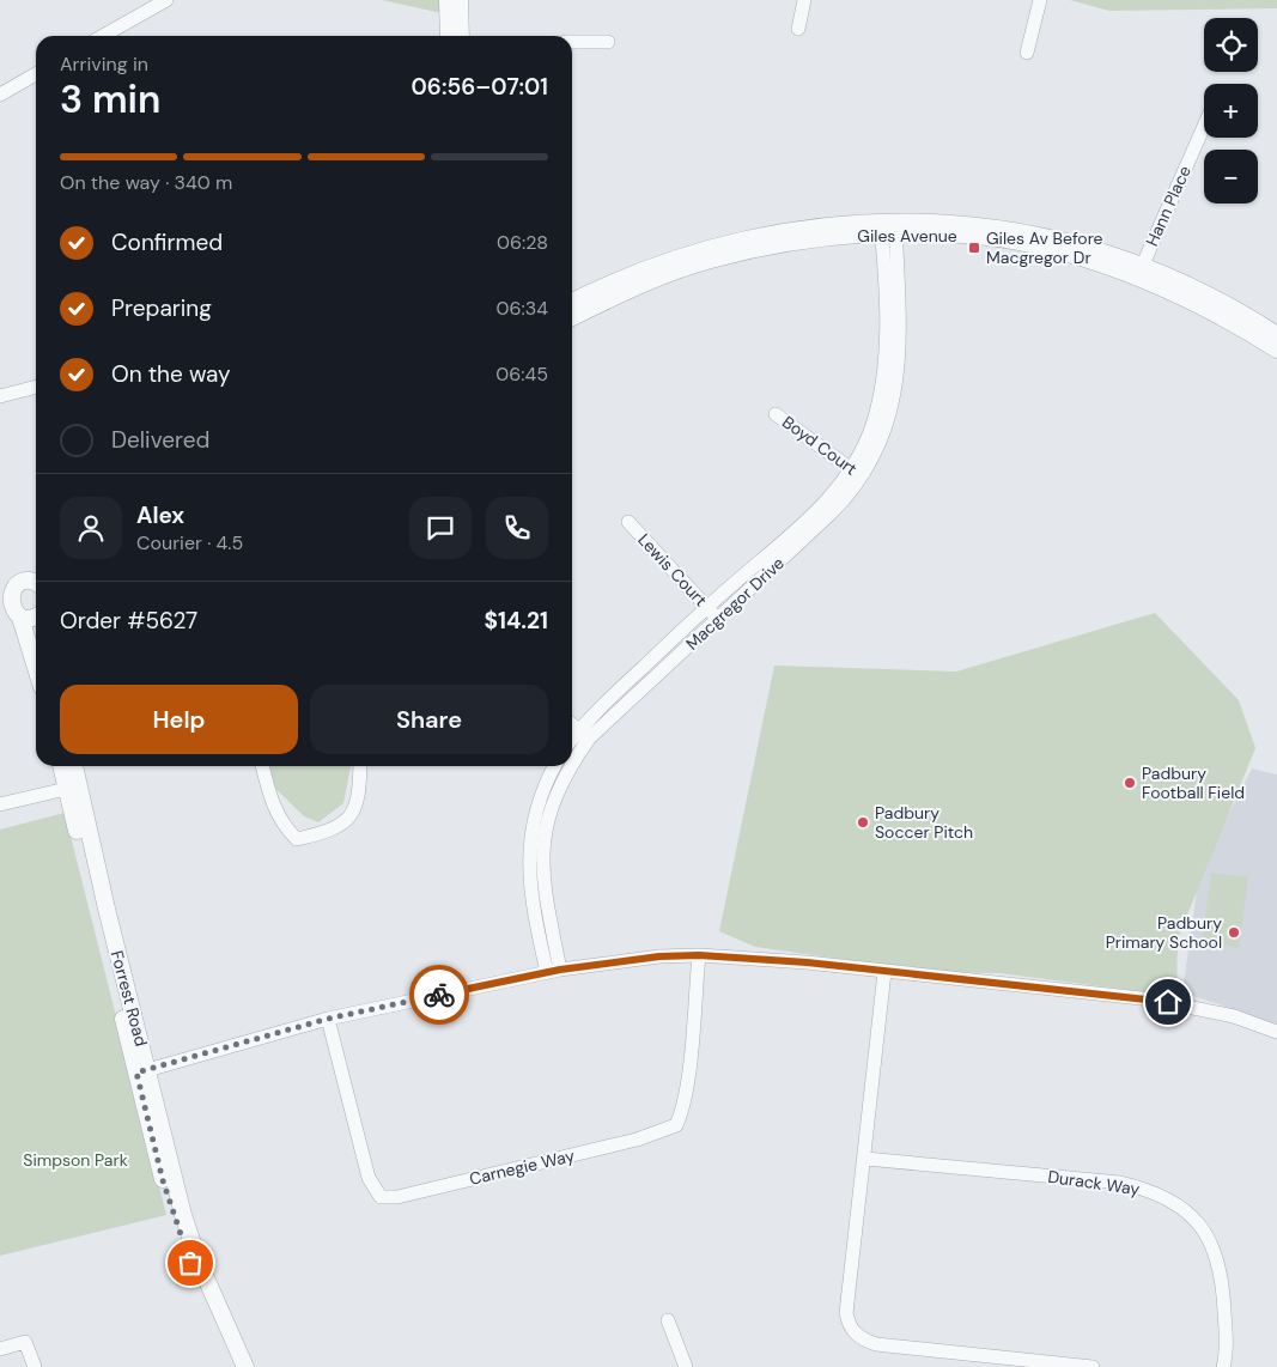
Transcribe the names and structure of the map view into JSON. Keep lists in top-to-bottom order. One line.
{"streets":{"street":["Hann Place","Giles Avenue","Boyd Court","Lewis Court","Macgregor Drive","Forrest Road","Carnegie Way","Durack Way"]},"crossings":[["Hann Place","Giles Avenue"],["Giles Avenue","Macgregor Drive"],["Boyd Court","Macgregor Drive"],["Lewis Court","Macgregor Drive"]],"parks":["Simpson Park"],"places":{"transit":["Giles Av Before Macgregor Dr"],"other":["Padbury Football Field","Padbury Soccer Pitch","Padbury Primary School"]},"page":{"map_buttons":["+","−"],"heading":["3 min","Arriving in","06:56–07:01"],"panel":["Alex","Courier · 4.5","Order #5627","$14.21"],"bar":"On the way · 340 m","list":[["Confirmed","06:28"],["Preparing","06:34"],["On the way","06:45"],"Delivered"],"buttons":["Help","Share"]}}
